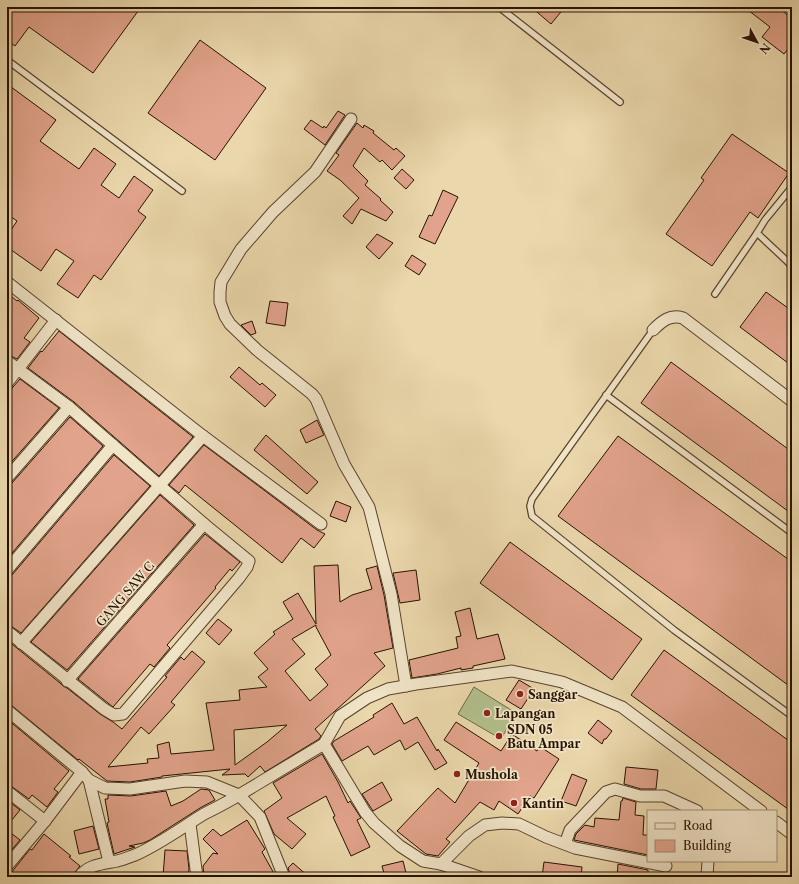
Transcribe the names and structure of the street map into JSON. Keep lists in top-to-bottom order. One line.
{"streets":{"street":["GANG SAW C"]},"places":["Sanggar","Lapangan","SDN 05 Batu Ampar","Mushola","Kantin"],"legend":["Road","Building"],"north":"bottom right"}
